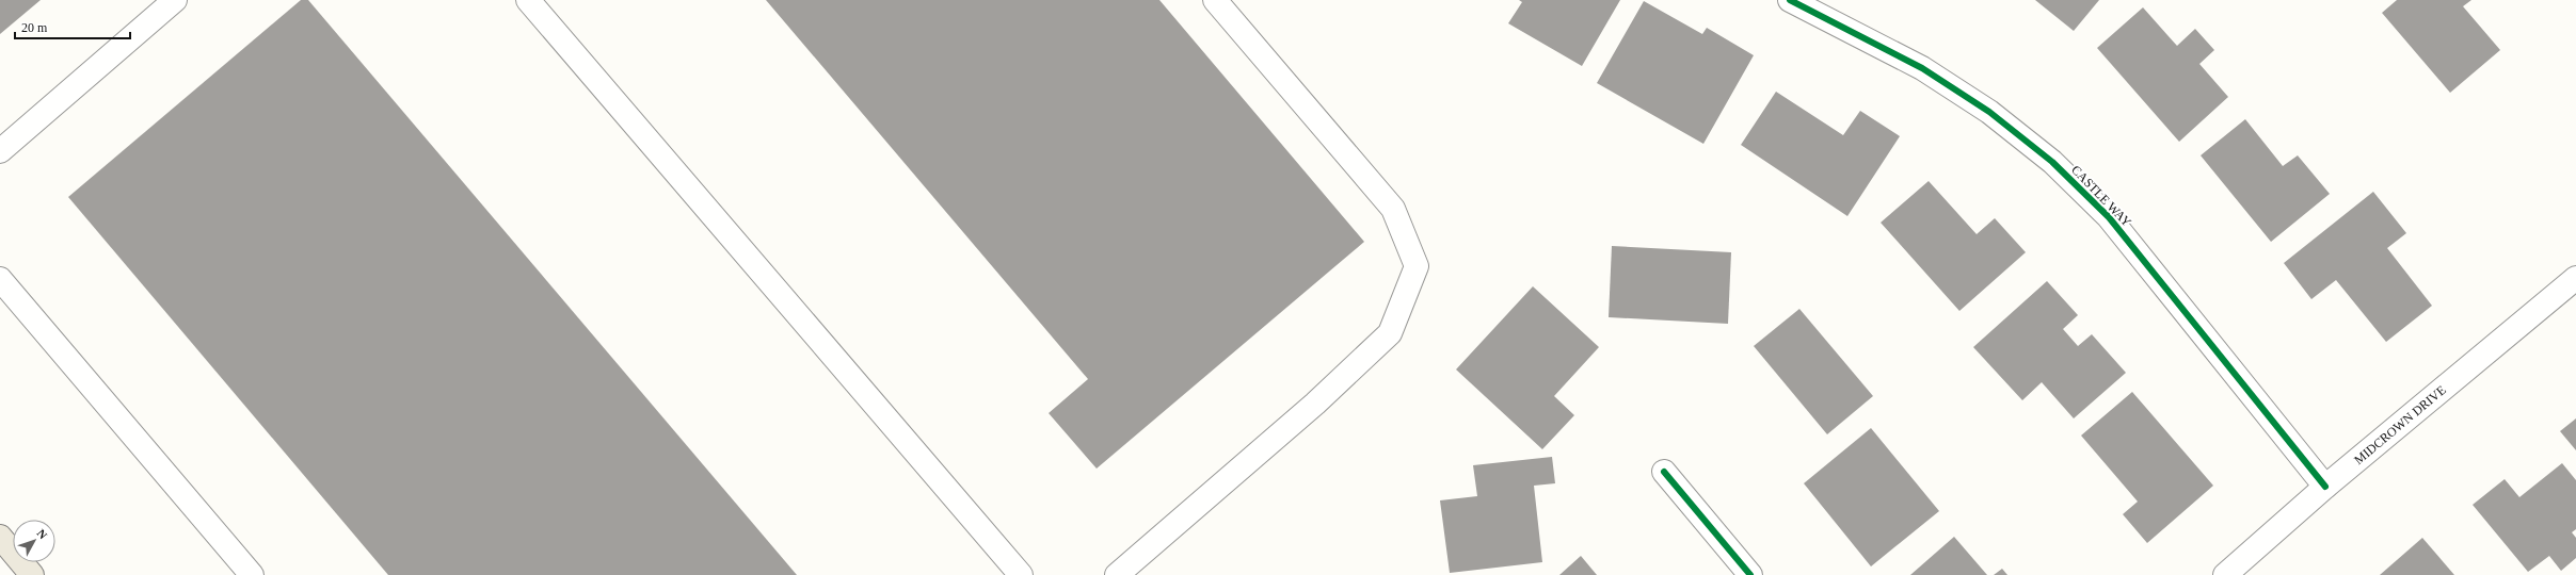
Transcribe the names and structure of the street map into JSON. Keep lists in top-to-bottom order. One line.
{"streets":{"street":["CASTLE WAY","MIDCROWN DRIVE"]},"crossings":[["CASTLE WAY","MIDCROWN DRIVE"]],"scale_bar":"20 m","north":"top right"}
